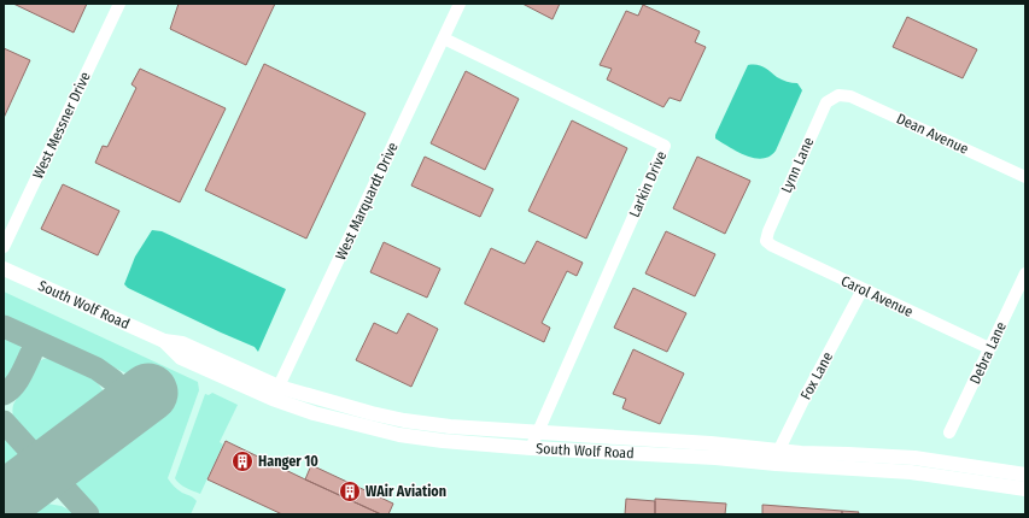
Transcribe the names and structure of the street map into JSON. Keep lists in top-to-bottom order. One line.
{"streets":{"main road":["South Wolf Road"],"street":["West Messner Drive","Dean Avenue","Lynn Lane","Larkin Drive","West Marquardt Drive","Carol Avenue","Debra Lane","Fox Lane"]},"crossings":[["Dean Avenue","Lynn Lane"],["Lynn Lane","Carol Avenue"],["Larkin Drive","West Marquardt Drive"],["Larkin Drive","South Wolf Road"],["West Marquardt Drive","South Wolf Road"],["Carol Avenue","Debra Lane"],["Carol Avenue","Fox Lane"],["South Wolf Road","Fox Lane"]],"places":{"building":["Hanger 10","WAir Aviation"]}}
